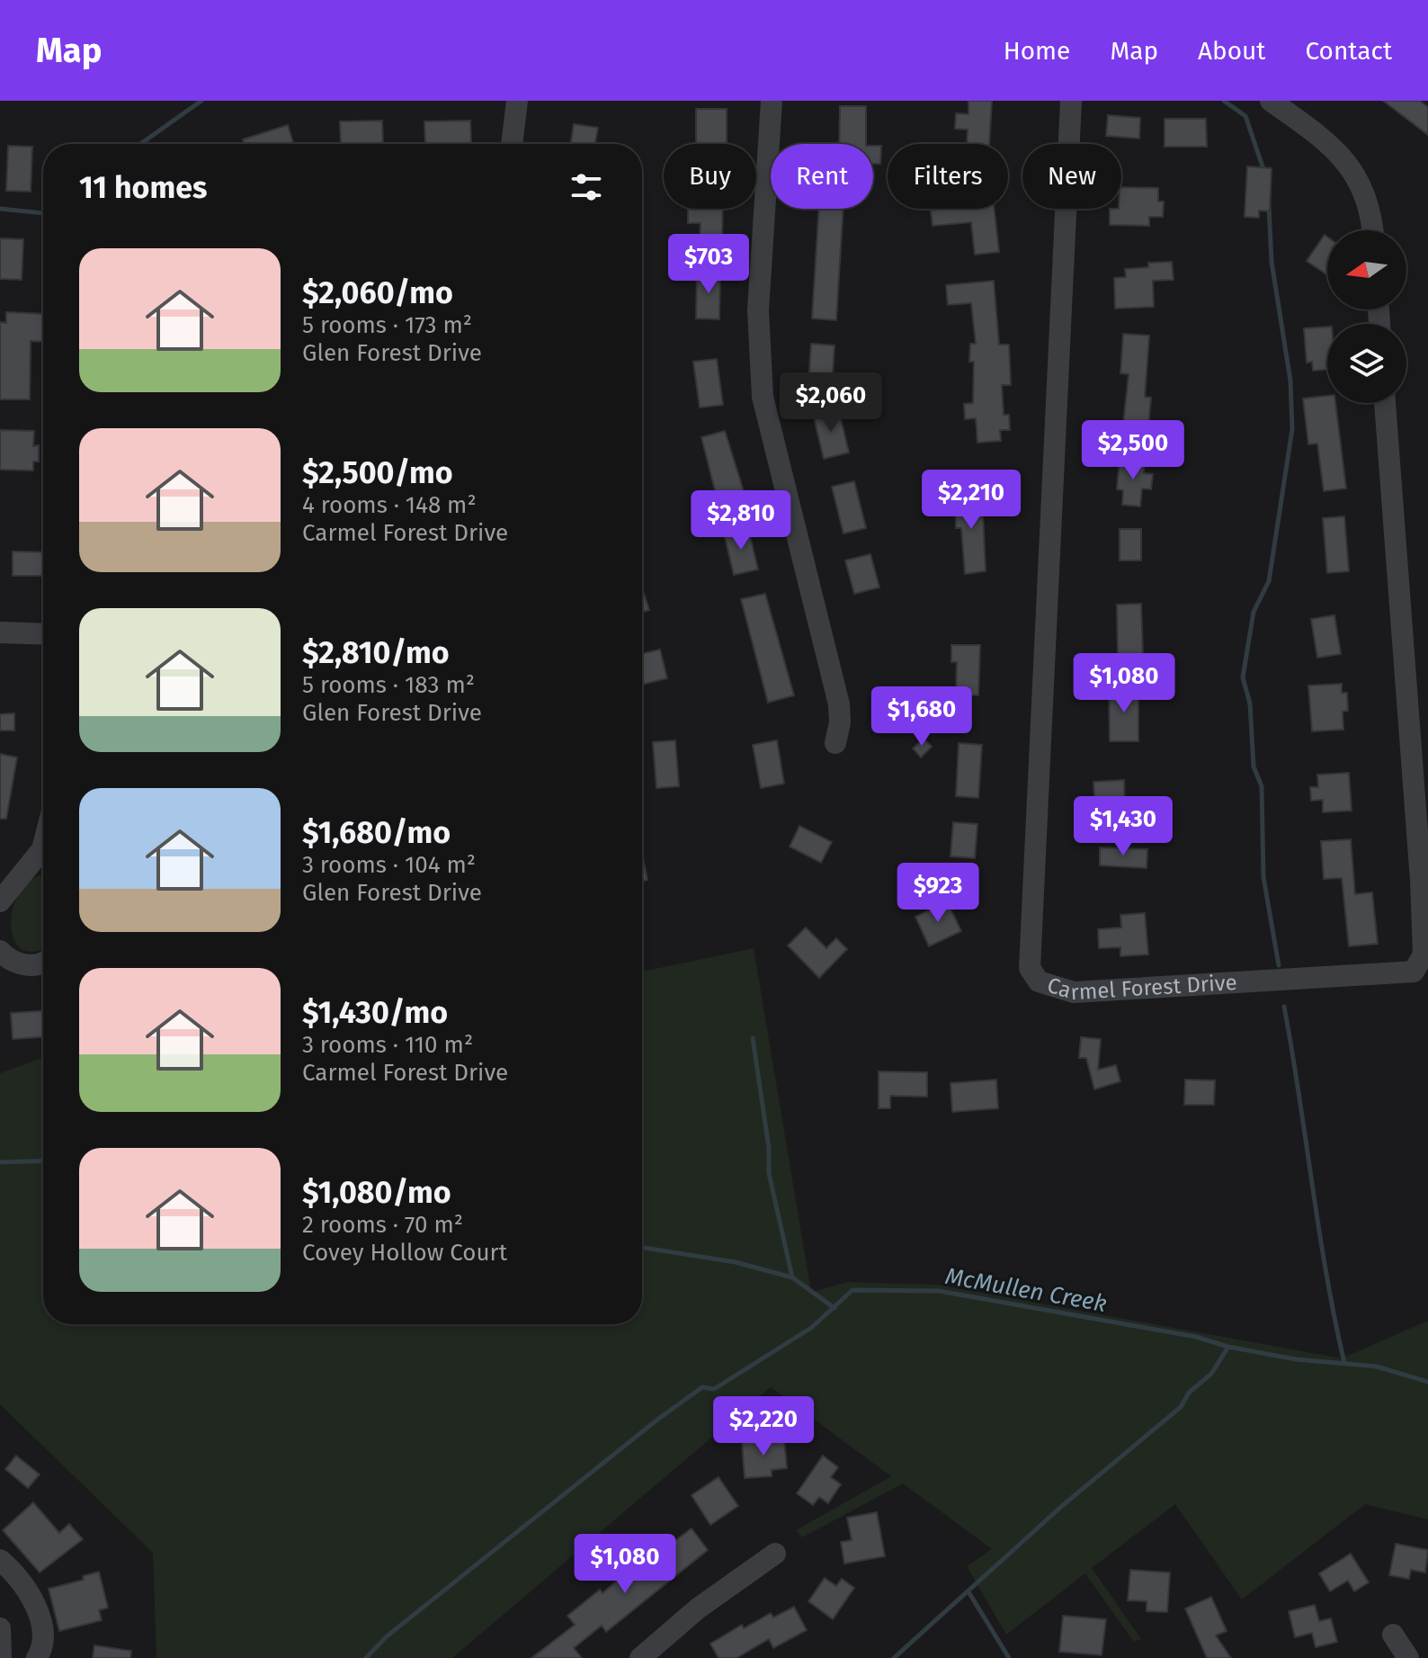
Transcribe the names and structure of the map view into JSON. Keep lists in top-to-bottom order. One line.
{"streets":{"street":["Carmel Forest Drive"]},"water":["McMullen Creek"],"north":"left","page":{"header":"Map","nav":["Home","Map","About","Contact"],"chip":["Buy","Rent","Filters","New"],"heading":"11 homes","list":[{"name":"$2,060/mo","note":"5 rooms · 173 m² · Glen Forest Drive"},{"name":"$2,500/mo","note":"4 rooms · 148 m² · Carmel Forest Drive"},{"name":"$2,810/mo","note":"5 rooms · 183 m² · Glen Forest Drive"},{"name":"$1,680/mo","note":"3 rooms · 104 m² · Glen Forest Drive"},{"name":"$1,430/mo","note":"3 rooms · 110 m² · Carmel Forest Drive"},{"name":"$1,080/mo","note":"2 rooms · 70 m² · Covey Hollow Court"}],"price":["$703","$2,060","$2,500","$2,210","$2,810","$1,080","$1,680","$1,430","$923","$2,220","$1,080"]}}
